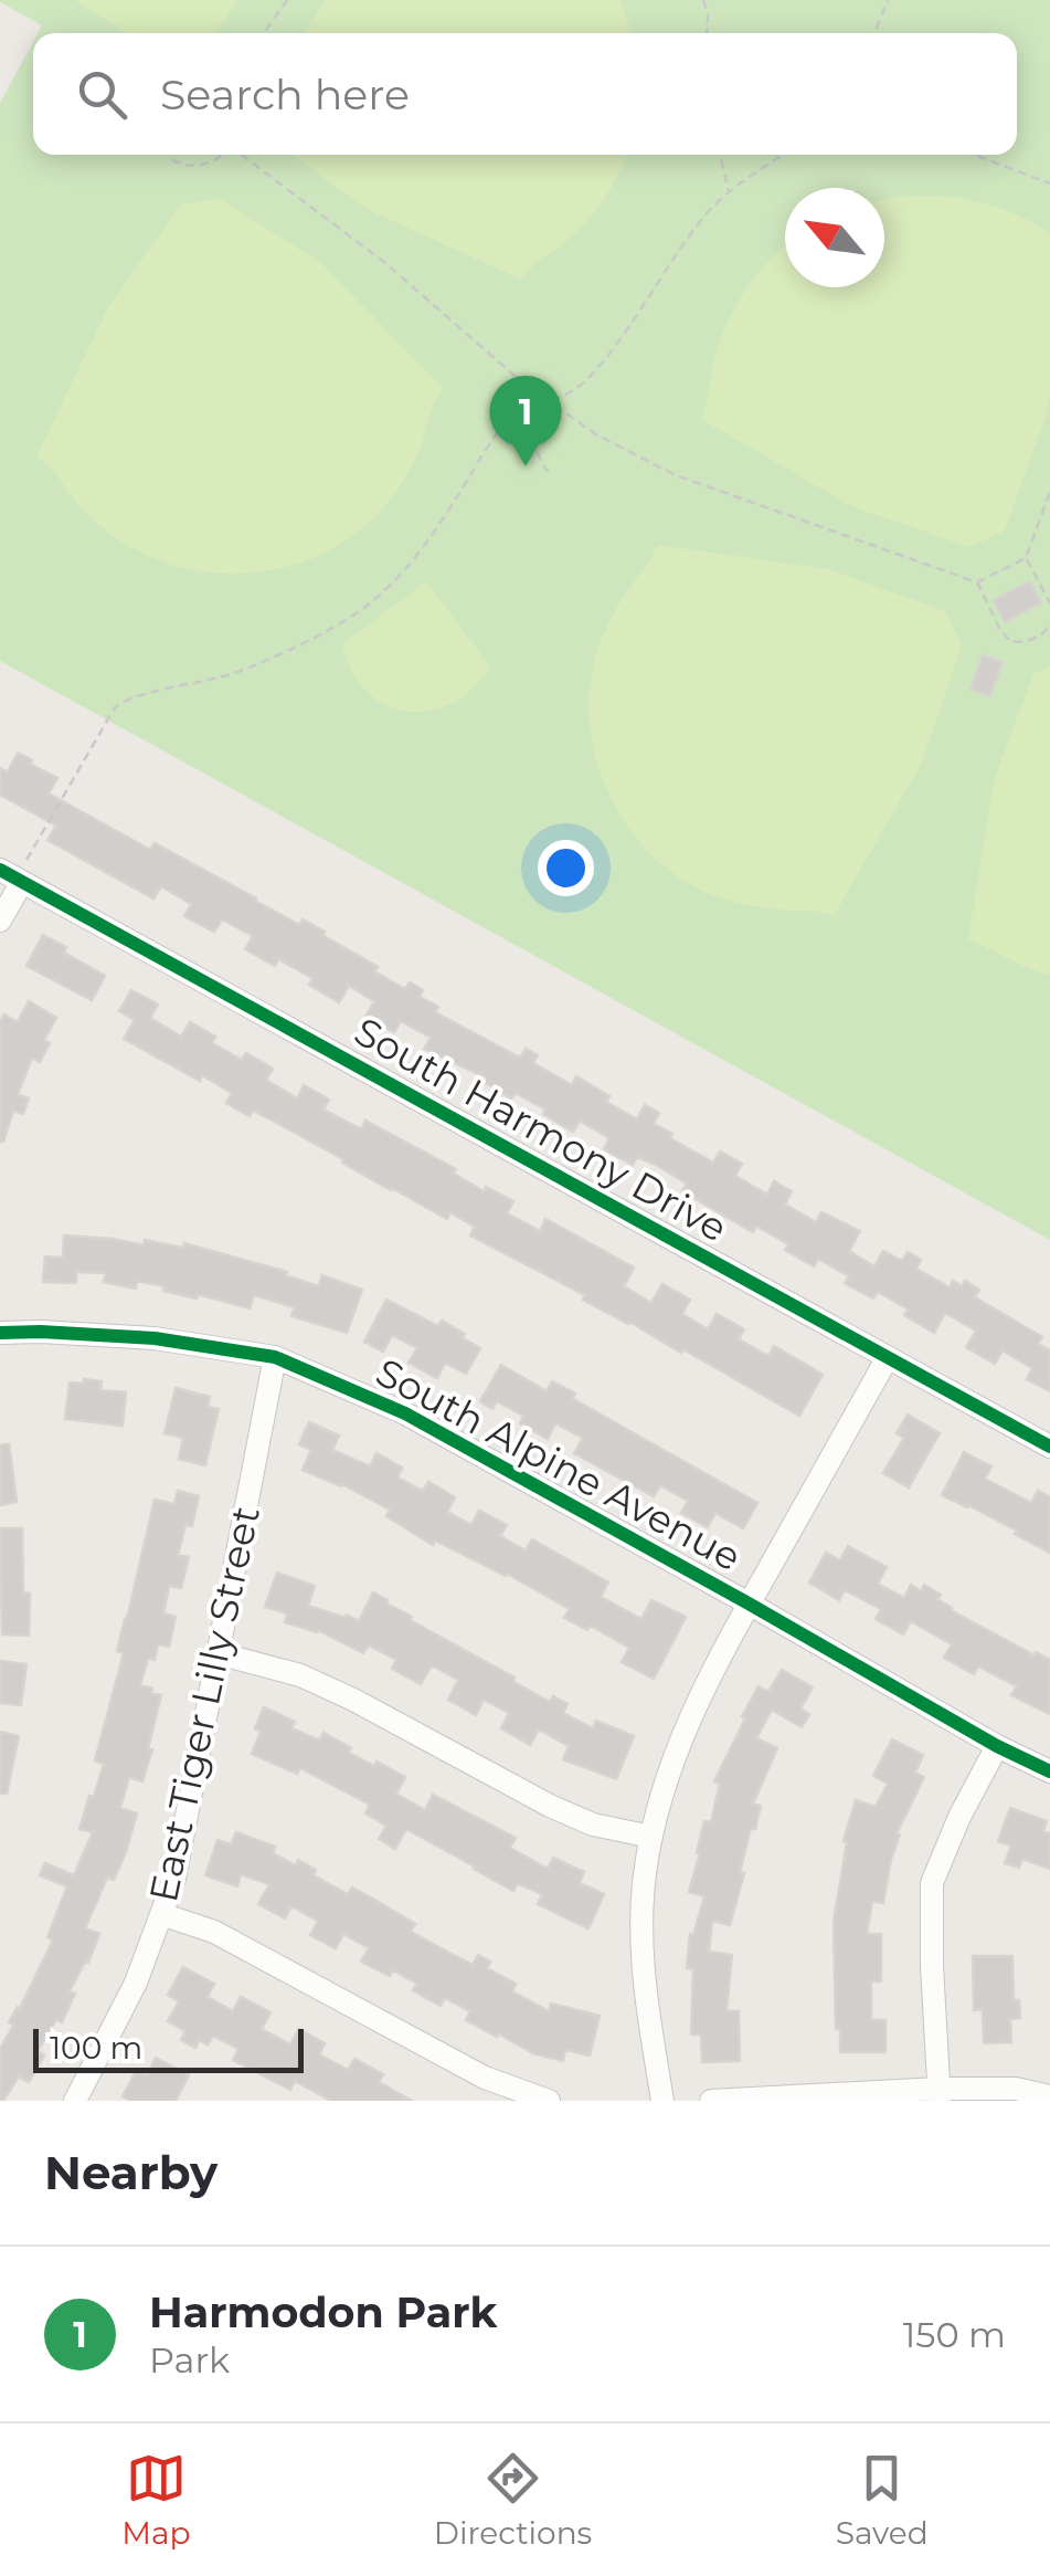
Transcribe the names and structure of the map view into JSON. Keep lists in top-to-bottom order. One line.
{"streets":{"street":["South Harmony Drive","South Alpine Avenue","East Tiger Lilly Street"]},"crossings":[["South Alpine Avenue","East Tiger Lilly Street"]],"scale_bar":"100 m","north":"top left","page":{"search":"Search here","pins":"1","scale":"100 m","heading":"Nearby","list":[{"mark":"1","name":"Harmodon Park","note":"Park","value":"150 m"}],"nav":["Map","Directions","Saved"]}}
